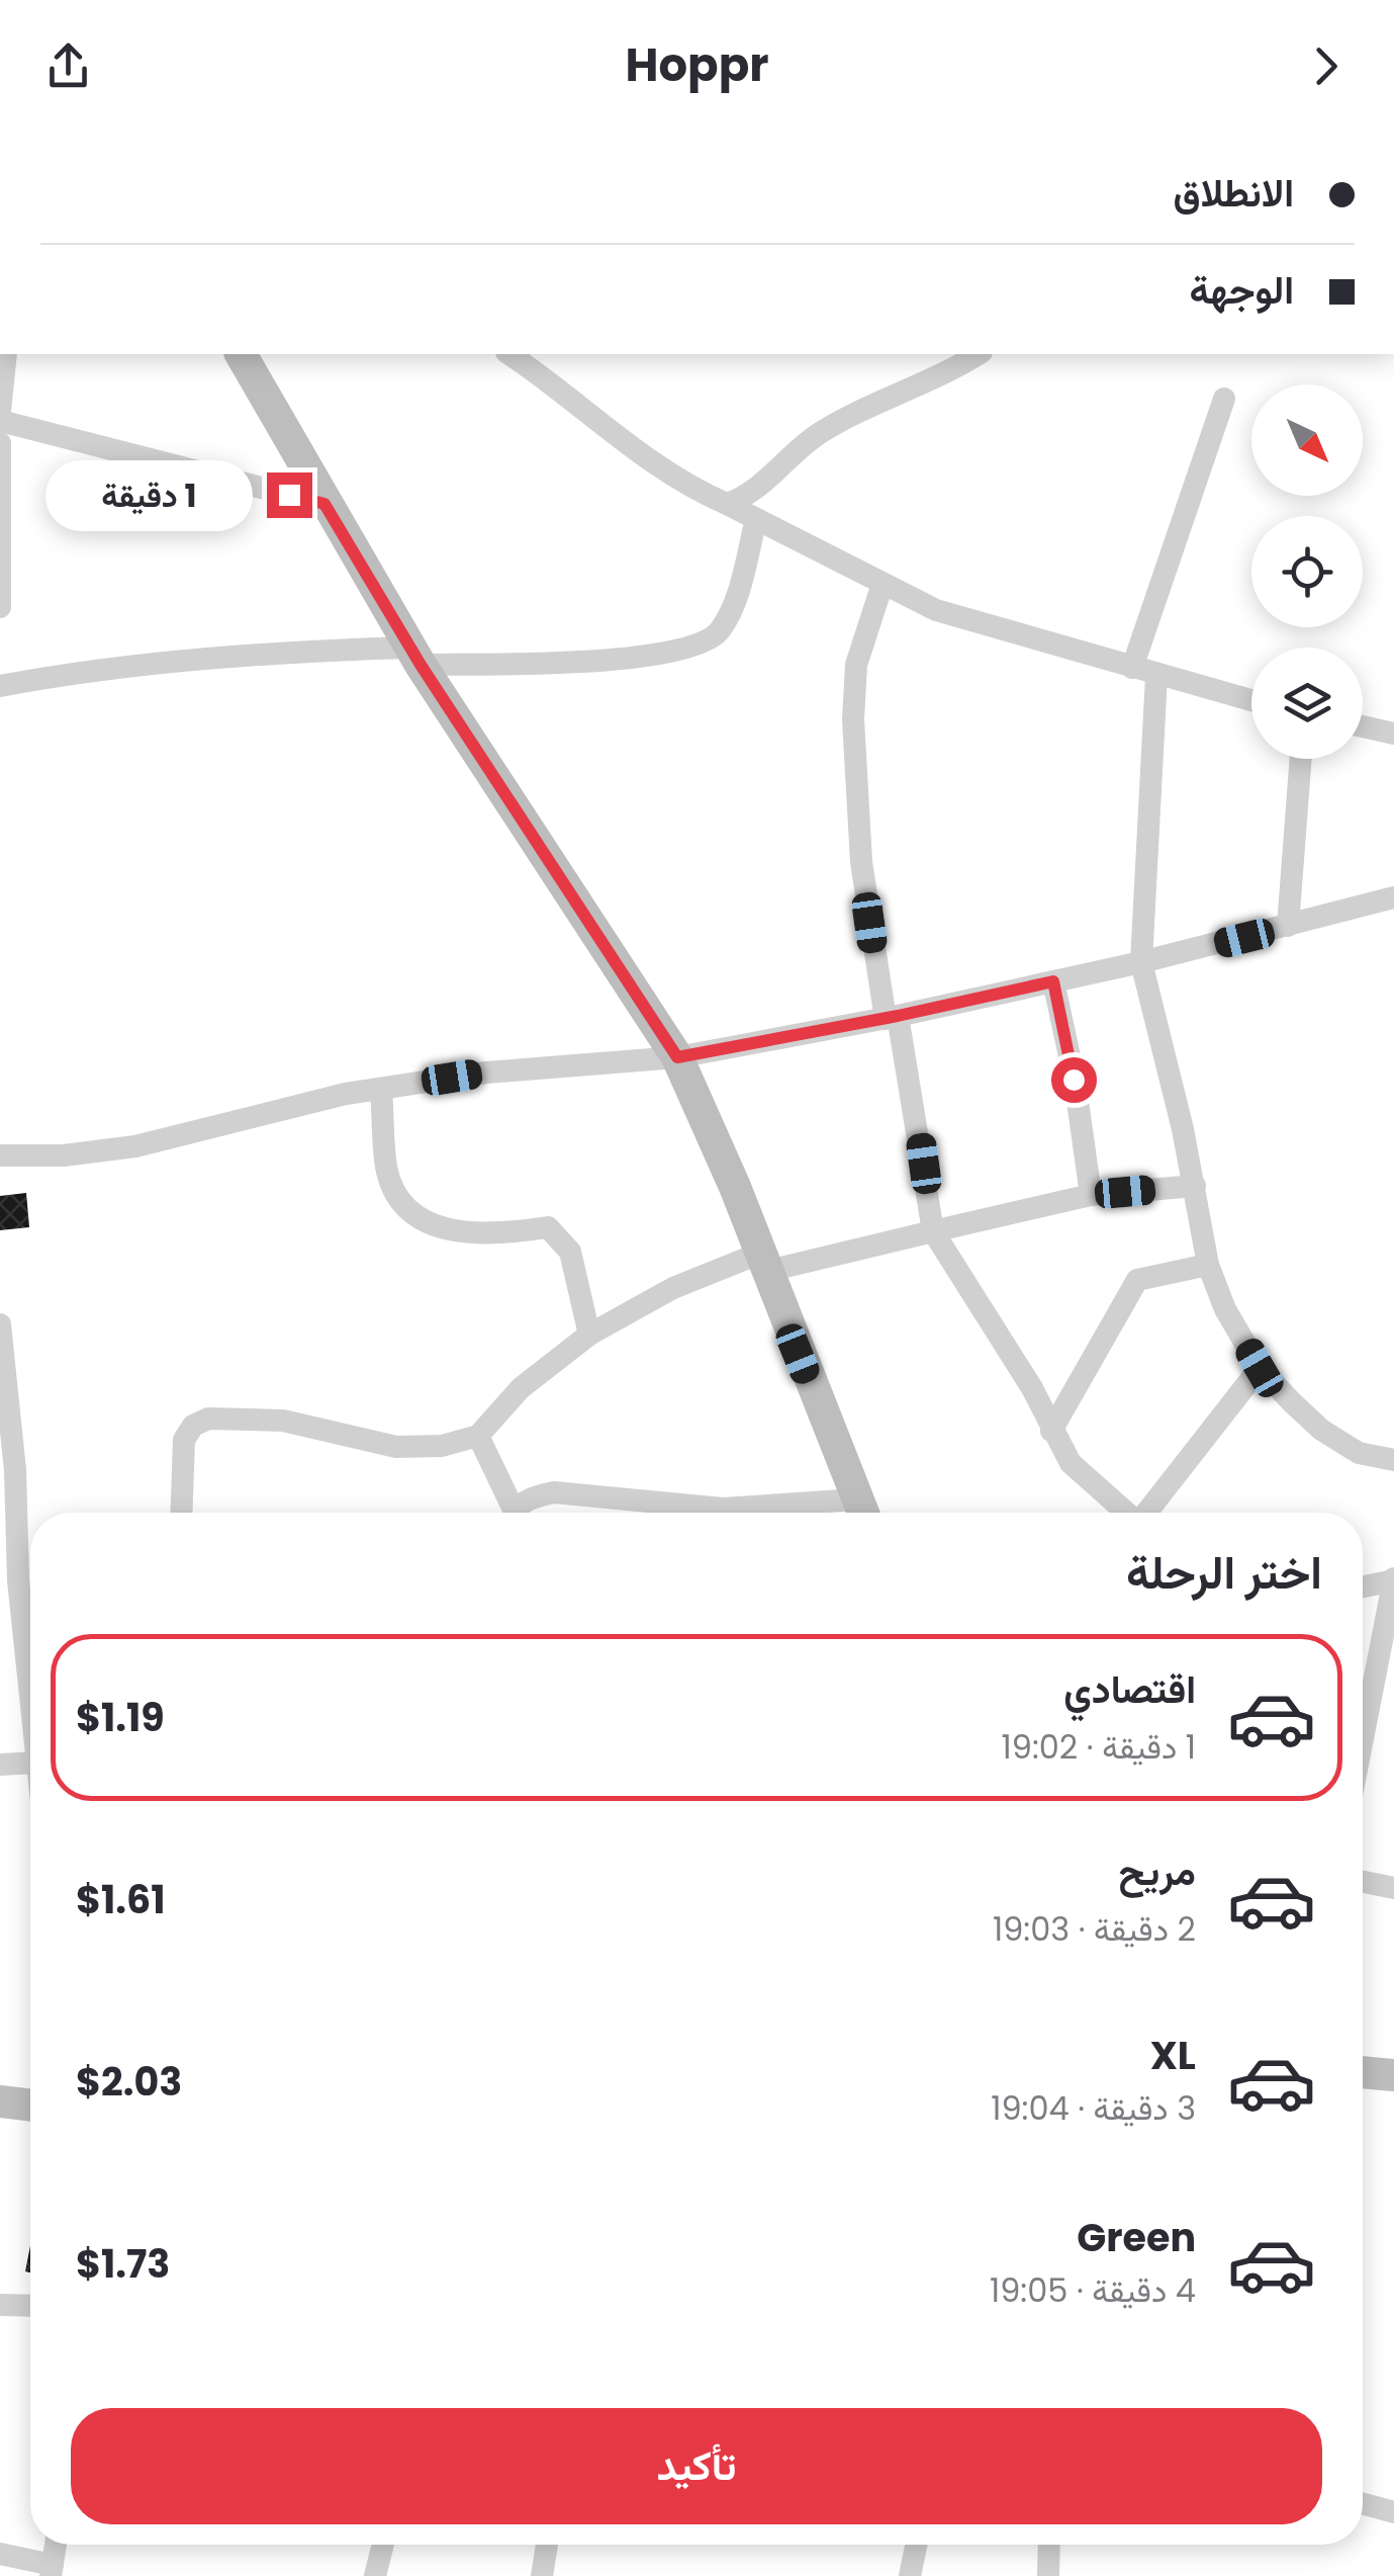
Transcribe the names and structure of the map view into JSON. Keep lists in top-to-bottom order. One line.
{"north":"bottom right","page":{"header":"Hoppr","banner":["الانطلاق","الوجهة"],"bubble":"1 دقيقة","heading":"اختر الرحلة","list":[{"name":"اقتصادي","note":"1 دقيقة · 19:02","value":"$1.19"},{"name":"مريح","note":"2 دقيقة · 19:03","value":"$1.61"},{"name":"XL","note":"3 دقيقة · 19:04","value":"$2.03"},{"name":"Green","note":"4 دقيقة · 19:05","value":"$1.73"}],"buttons":"تأكيد"}}
